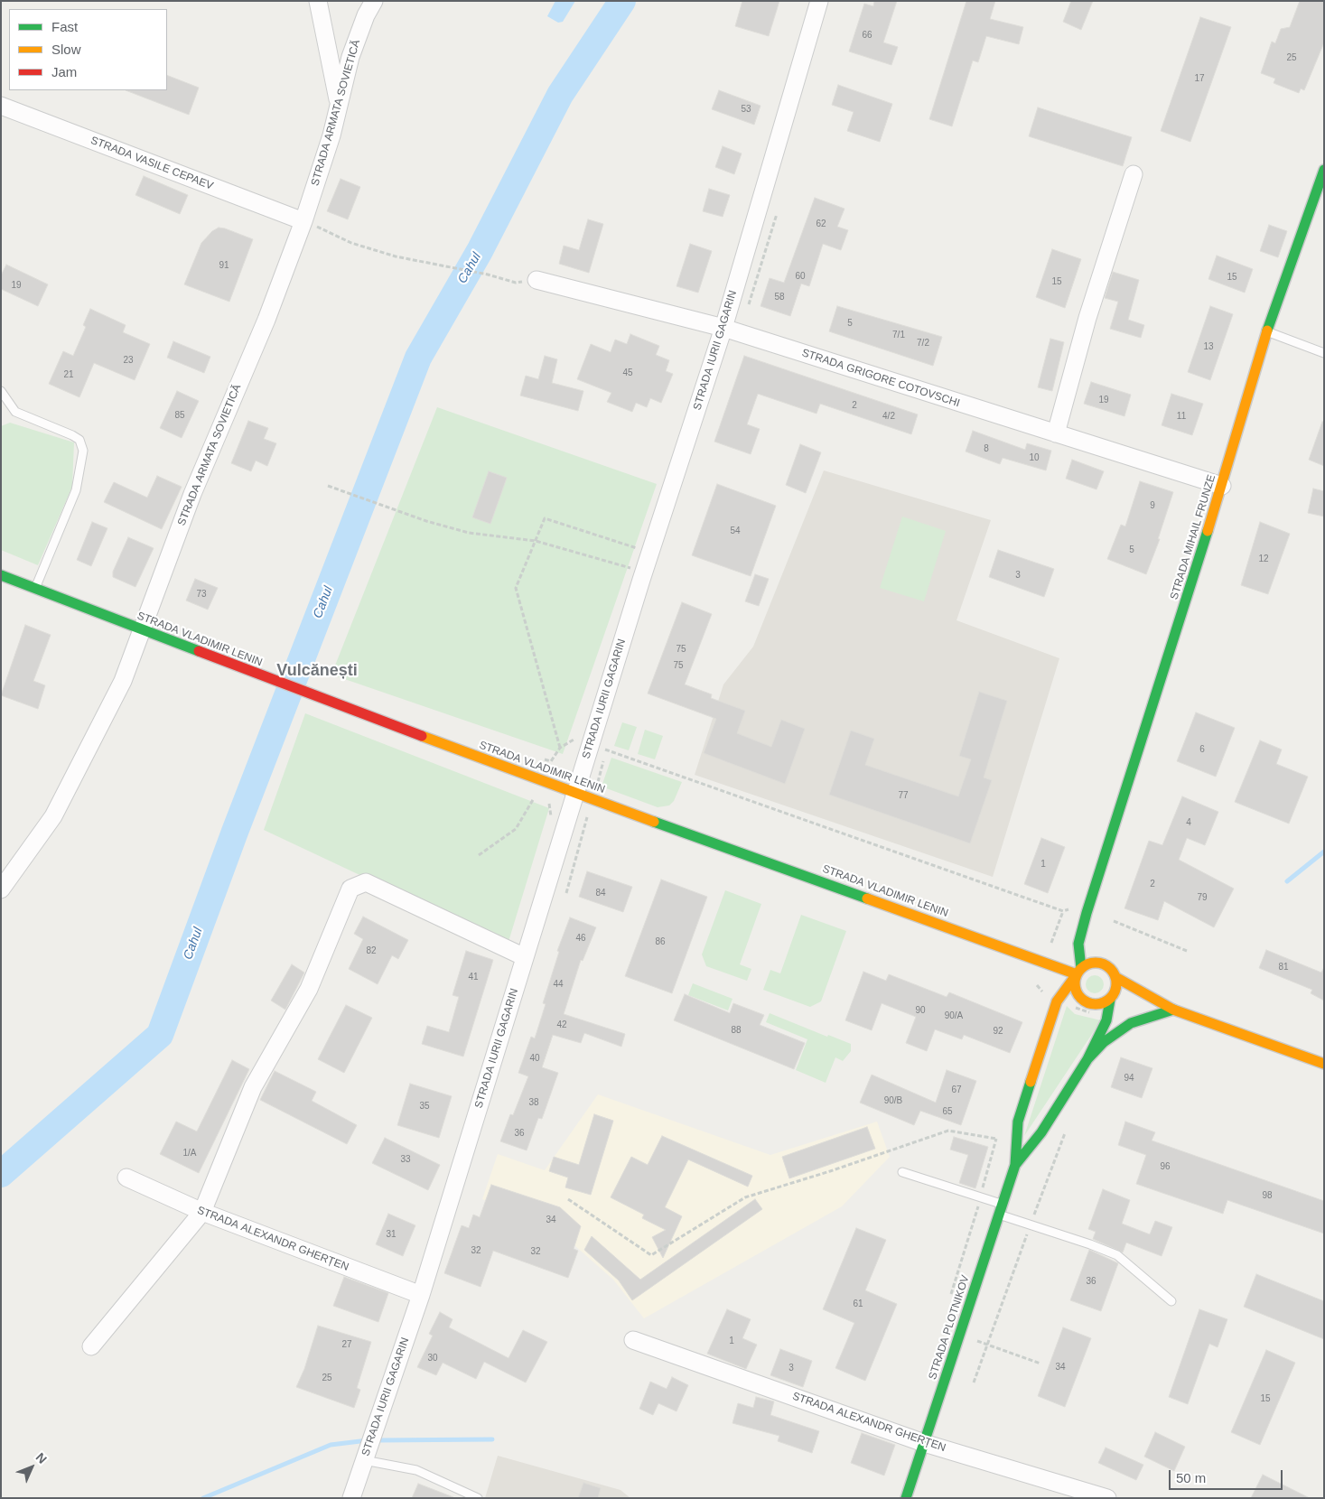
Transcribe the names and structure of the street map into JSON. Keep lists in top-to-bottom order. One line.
{"streets":{"main road":["STRADA MIHAIL FRUNZE","STRADA VLADIMIR LENIN","STRADA PLOTNIKOV"],"street":["STRADA ARMATA SOVIETICĂ","STRADA VASILE CEPAEV","STRADA IURII GAGARIN","STRADA GRIGORE COTOVSCHI","STRADA ALEXANDR GHERȚEN"]},"crossings":[["STRADA ARMATA SOVIETICĂ","STRADA VASILE CEPAEV"],["STRADA ARMATA SOVIETICĂ","STRADA VLADIMIR LENIN"],["STRADA IURII GAGARIN","STRADA GRIGORE COTOVSCHI"],["STRADA IURII GAGARIN","STRADA VLADIMIR LENIN"],["STRADA IURII GAGARIN","STRADA ALEXANDR GHERȚEN"],["STRADA GRIGORE COTOVSCHI","STRADA MIHAIL FRUNZE"],["STRADA MIHAIL FRUNZE","STRADA VLADIMIR LENIN"],["STRADA MIHAIL FRUNZE","STRADA PLOTNIKOV"],["STRADA VLADIMIR LENIN","STRADA PLOTNIKOV"],["STRADA ALEXANDR GHERȚEN","STRADA PLOTNIKOV"]],"districts":["Vulcănești"],"water":["Cahul"],"house_numbers":["66","25","17","53","62","91","60","15","15","19","58","5","7/1","7/2","13","23","45","21","19","2","85","4/2","11","8","10","9","54","5","12","3","73","75","75","6","77","4","1","2","84","79","46","86","82","81","41","44","90","90/A","42","88","92","40","94","67","90/B","38","35","65","36","1/A","33","96","98","34","31","32","32","36","61","1","27","30","34","3","25","15"],"legend":["Fast","Slow","Jam"],"scale_bar":"50 m","north":"top right"}
